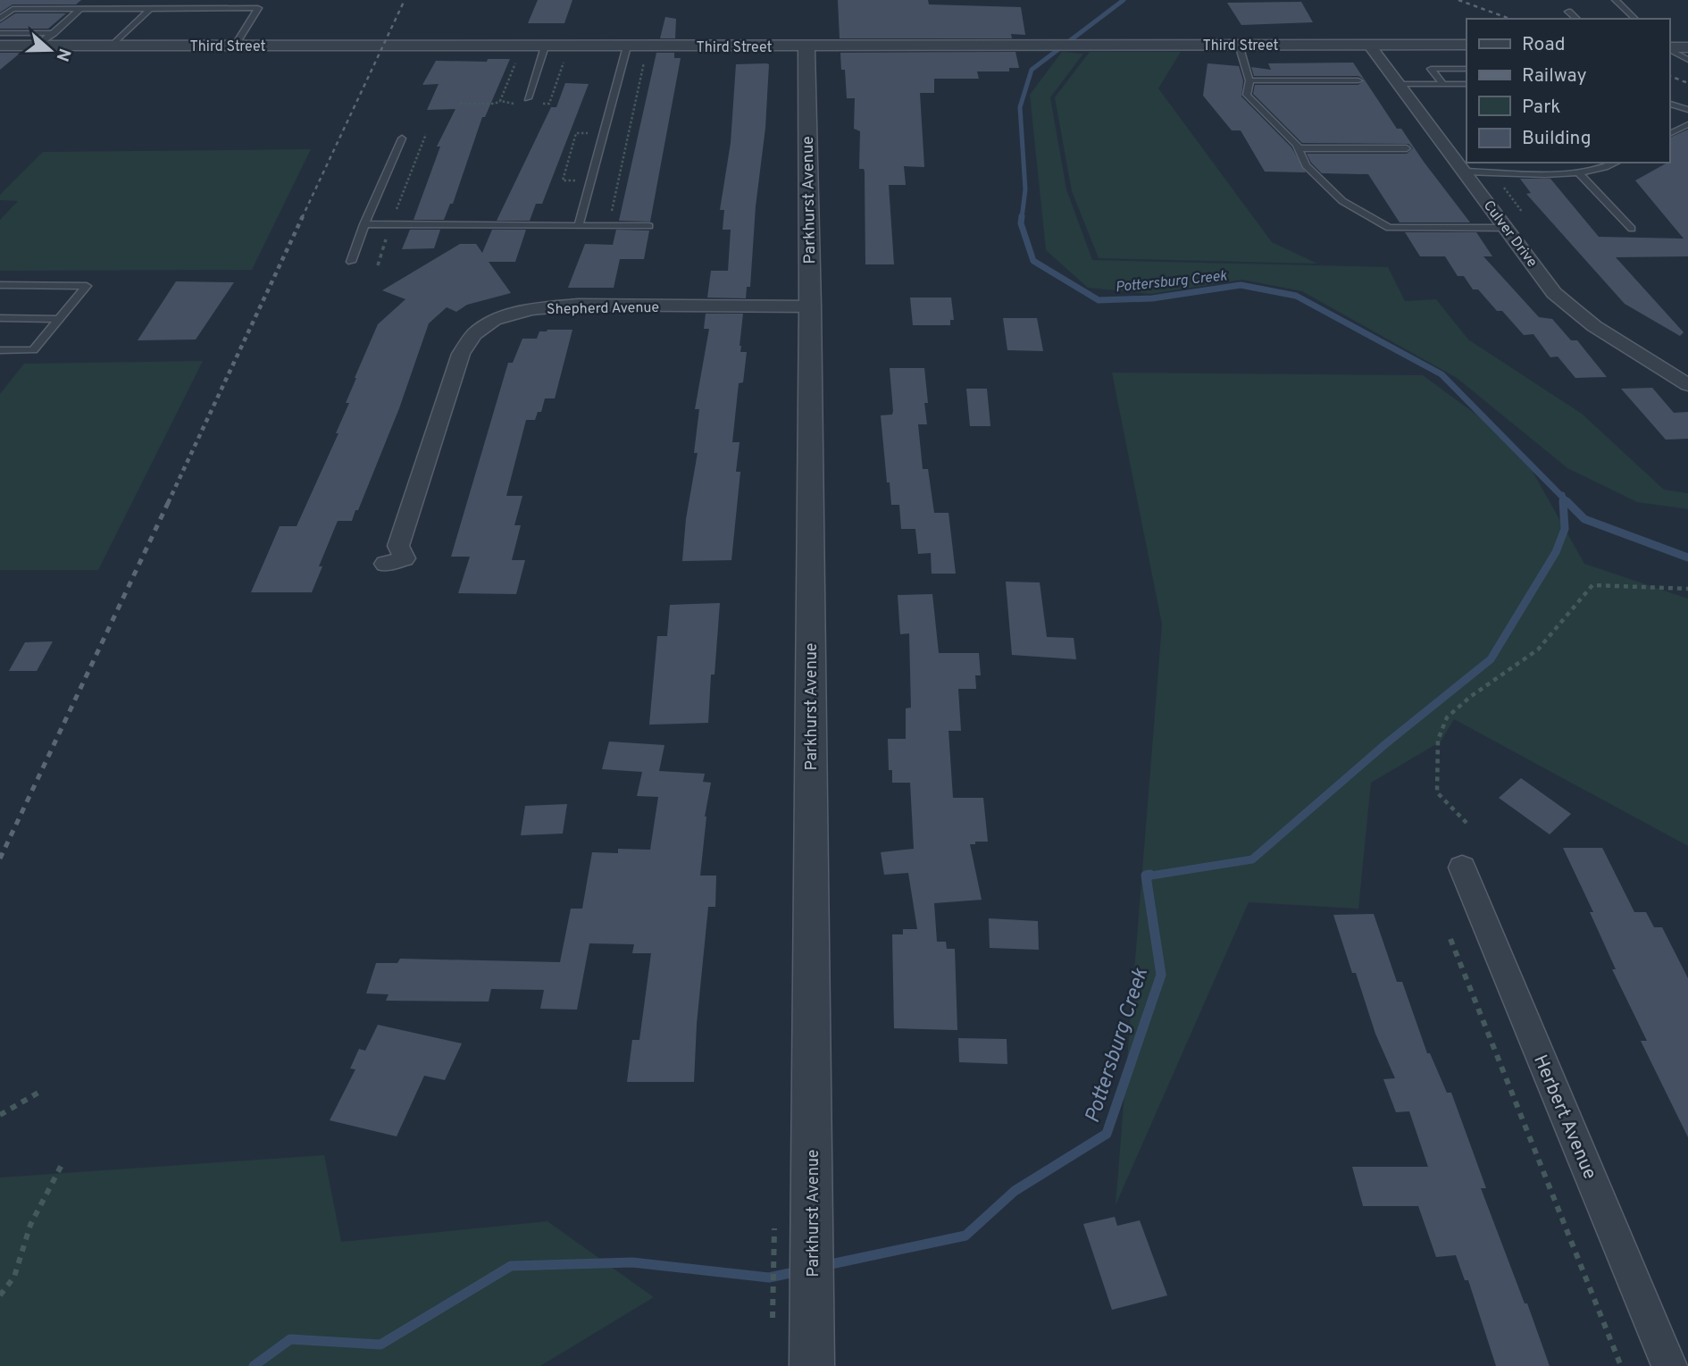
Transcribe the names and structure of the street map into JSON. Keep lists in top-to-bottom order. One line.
{"streets":{"street":["Third Street","Parkhurst Avenue","Culver Drive","Shepherd Avenue","Herbert Avenue"]},"crossings":[["Third Street","Parkhurst Avenue"],["Third Street","Culver Drive"],["Parkhurst Avenue","Shepherd Avenue"]],"water":["Pottersburg Creek"],"legend":["Road","Railway","Park","Building"],"north":"right"}
